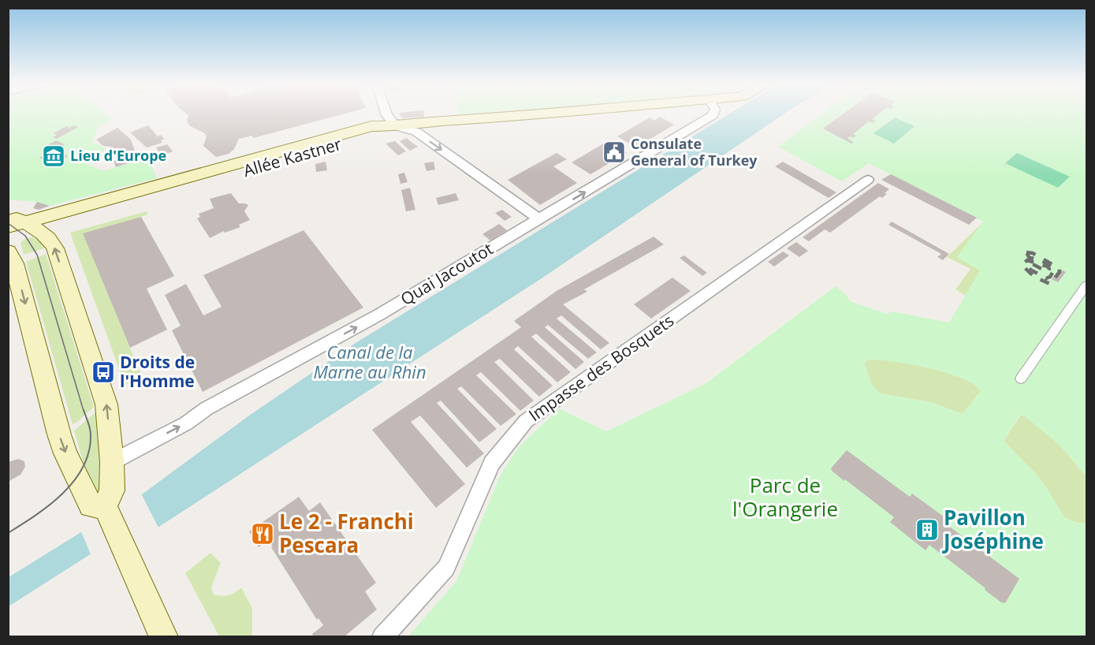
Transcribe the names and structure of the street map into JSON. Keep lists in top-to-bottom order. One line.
{"streets":{"main road":["Allée Kastner"],"street":["Quai Jacoutot","Impasse des Bosquets"]},"one_way":["Quai Jacoutot"],"water":["Canal de la Marne au Rhin"],"parks":["Parc de l'Orangerie"],"places":{"public building":["Consulate General of Turkey"],"museum":["Lieu d'Europe"],"bus stop":["Droits de l'Homme"],"building":["Pavillon Joséphine"],"restaurant":["Le 2 - Franchi Pescara"]}}
